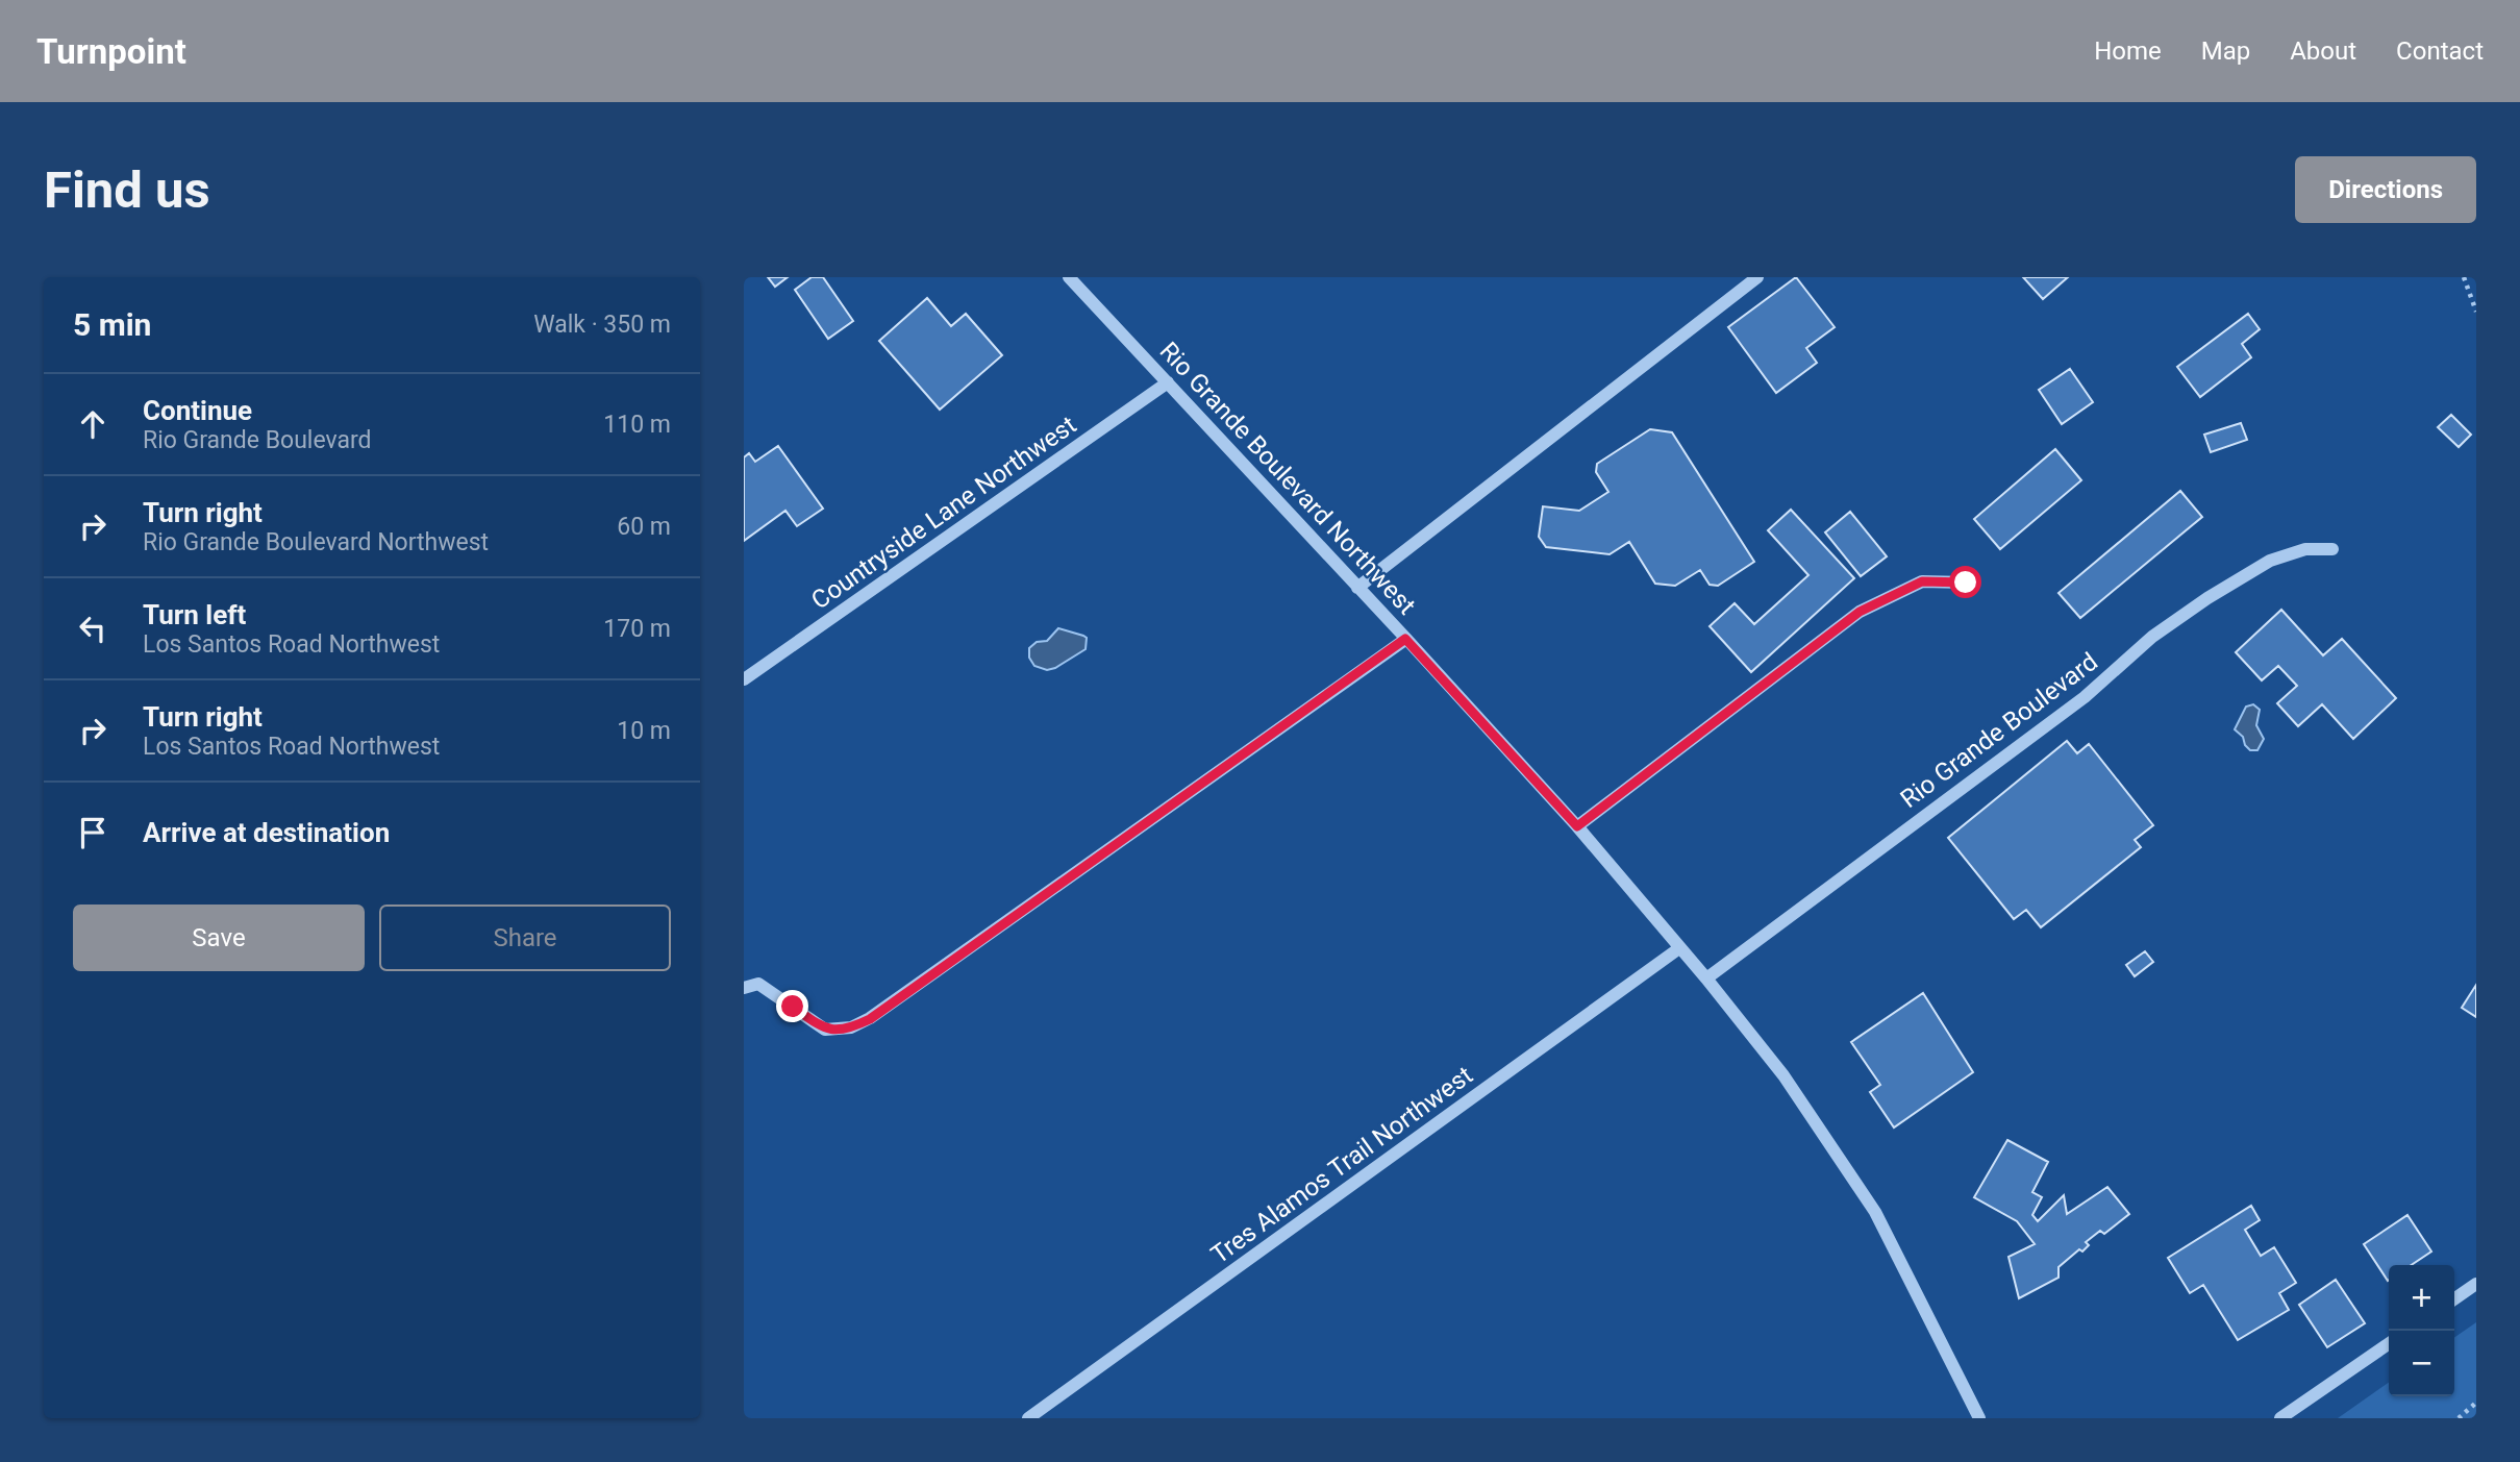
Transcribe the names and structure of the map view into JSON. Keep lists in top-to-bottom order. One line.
{"streets":{"street":["Rio Grande Boulevard Northwest","Countryside Lane Northwest","Rio Grande Boulevard","Tres Alamos Trail Northwest"]},"crossings":[["Rio Grande Boulevard Northwest","Countryside Lane Northwest"],["Rio Grande Boulevard Northwest","Rio Grande Boulevard"],["Rio Grande Boulevard Northwest","Tres Alamos Trail Northwest"]],"page":{"header":"Turnpoint","nav":["Home","Map","About","Contact"],"buttons":["Directions",["Save","Share"]],"title":"Find us","heading":["5 min","Walk · 350 m"],"list":[["Continue","Rio Grande Boulevard","110 m"],["Turn right","Rio Grande Boulevard Northwest","60 m"],["Turn left","Los Santos Road Northwest","170 m"],["Turn right","Los Santos Road Northwest","10 m"],"Arrive at destination"],"map_buttons":["+","−"]}}
